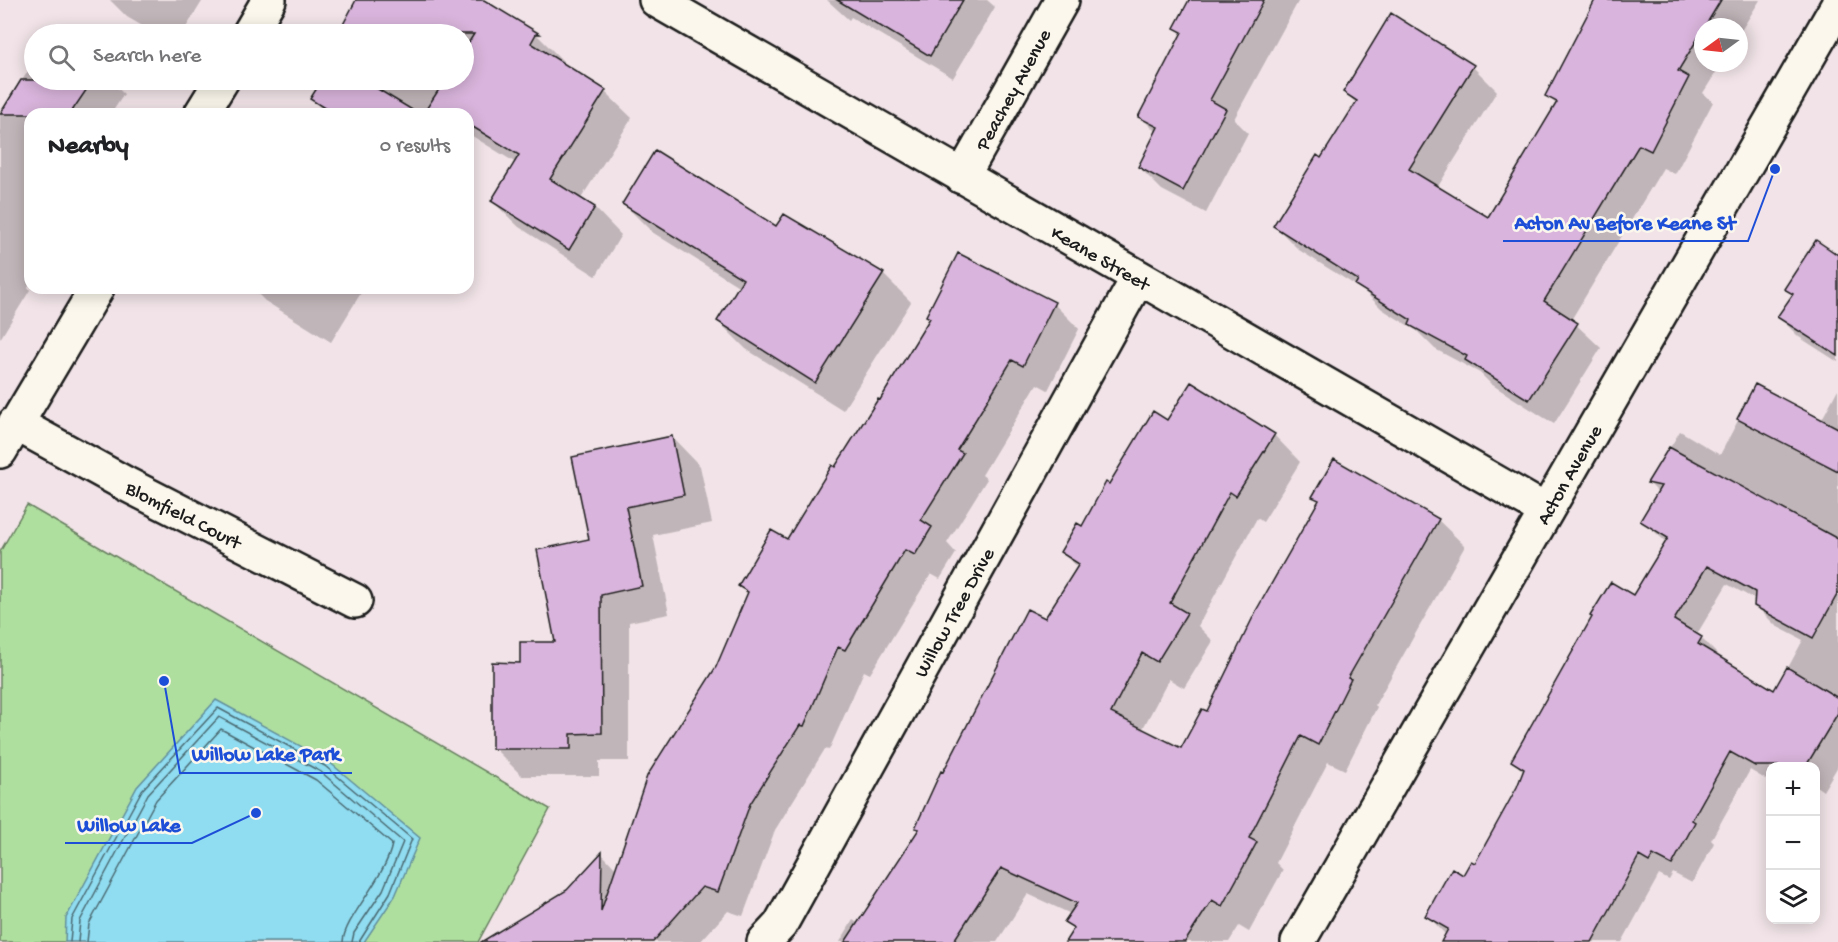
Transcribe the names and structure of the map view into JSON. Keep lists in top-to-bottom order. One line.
{"streets":{"street":["Peachey Avenue","Keane Street","Acton Avenue","Blomfield Court","Willow Tree Drive"]},"crossings":[["Peachey Avenue","Keane Street"],["Keane Street","Acton Avenue"],["Keane Street","Willow Tree Drive"]],"places":["Acton Av Before Keane St","Willow Lake Park","Willow Lake"],"north":"left","page":{"search":"Search here","heading":["Nearby","0 results"],"map_buttons":["+","−"]}}
